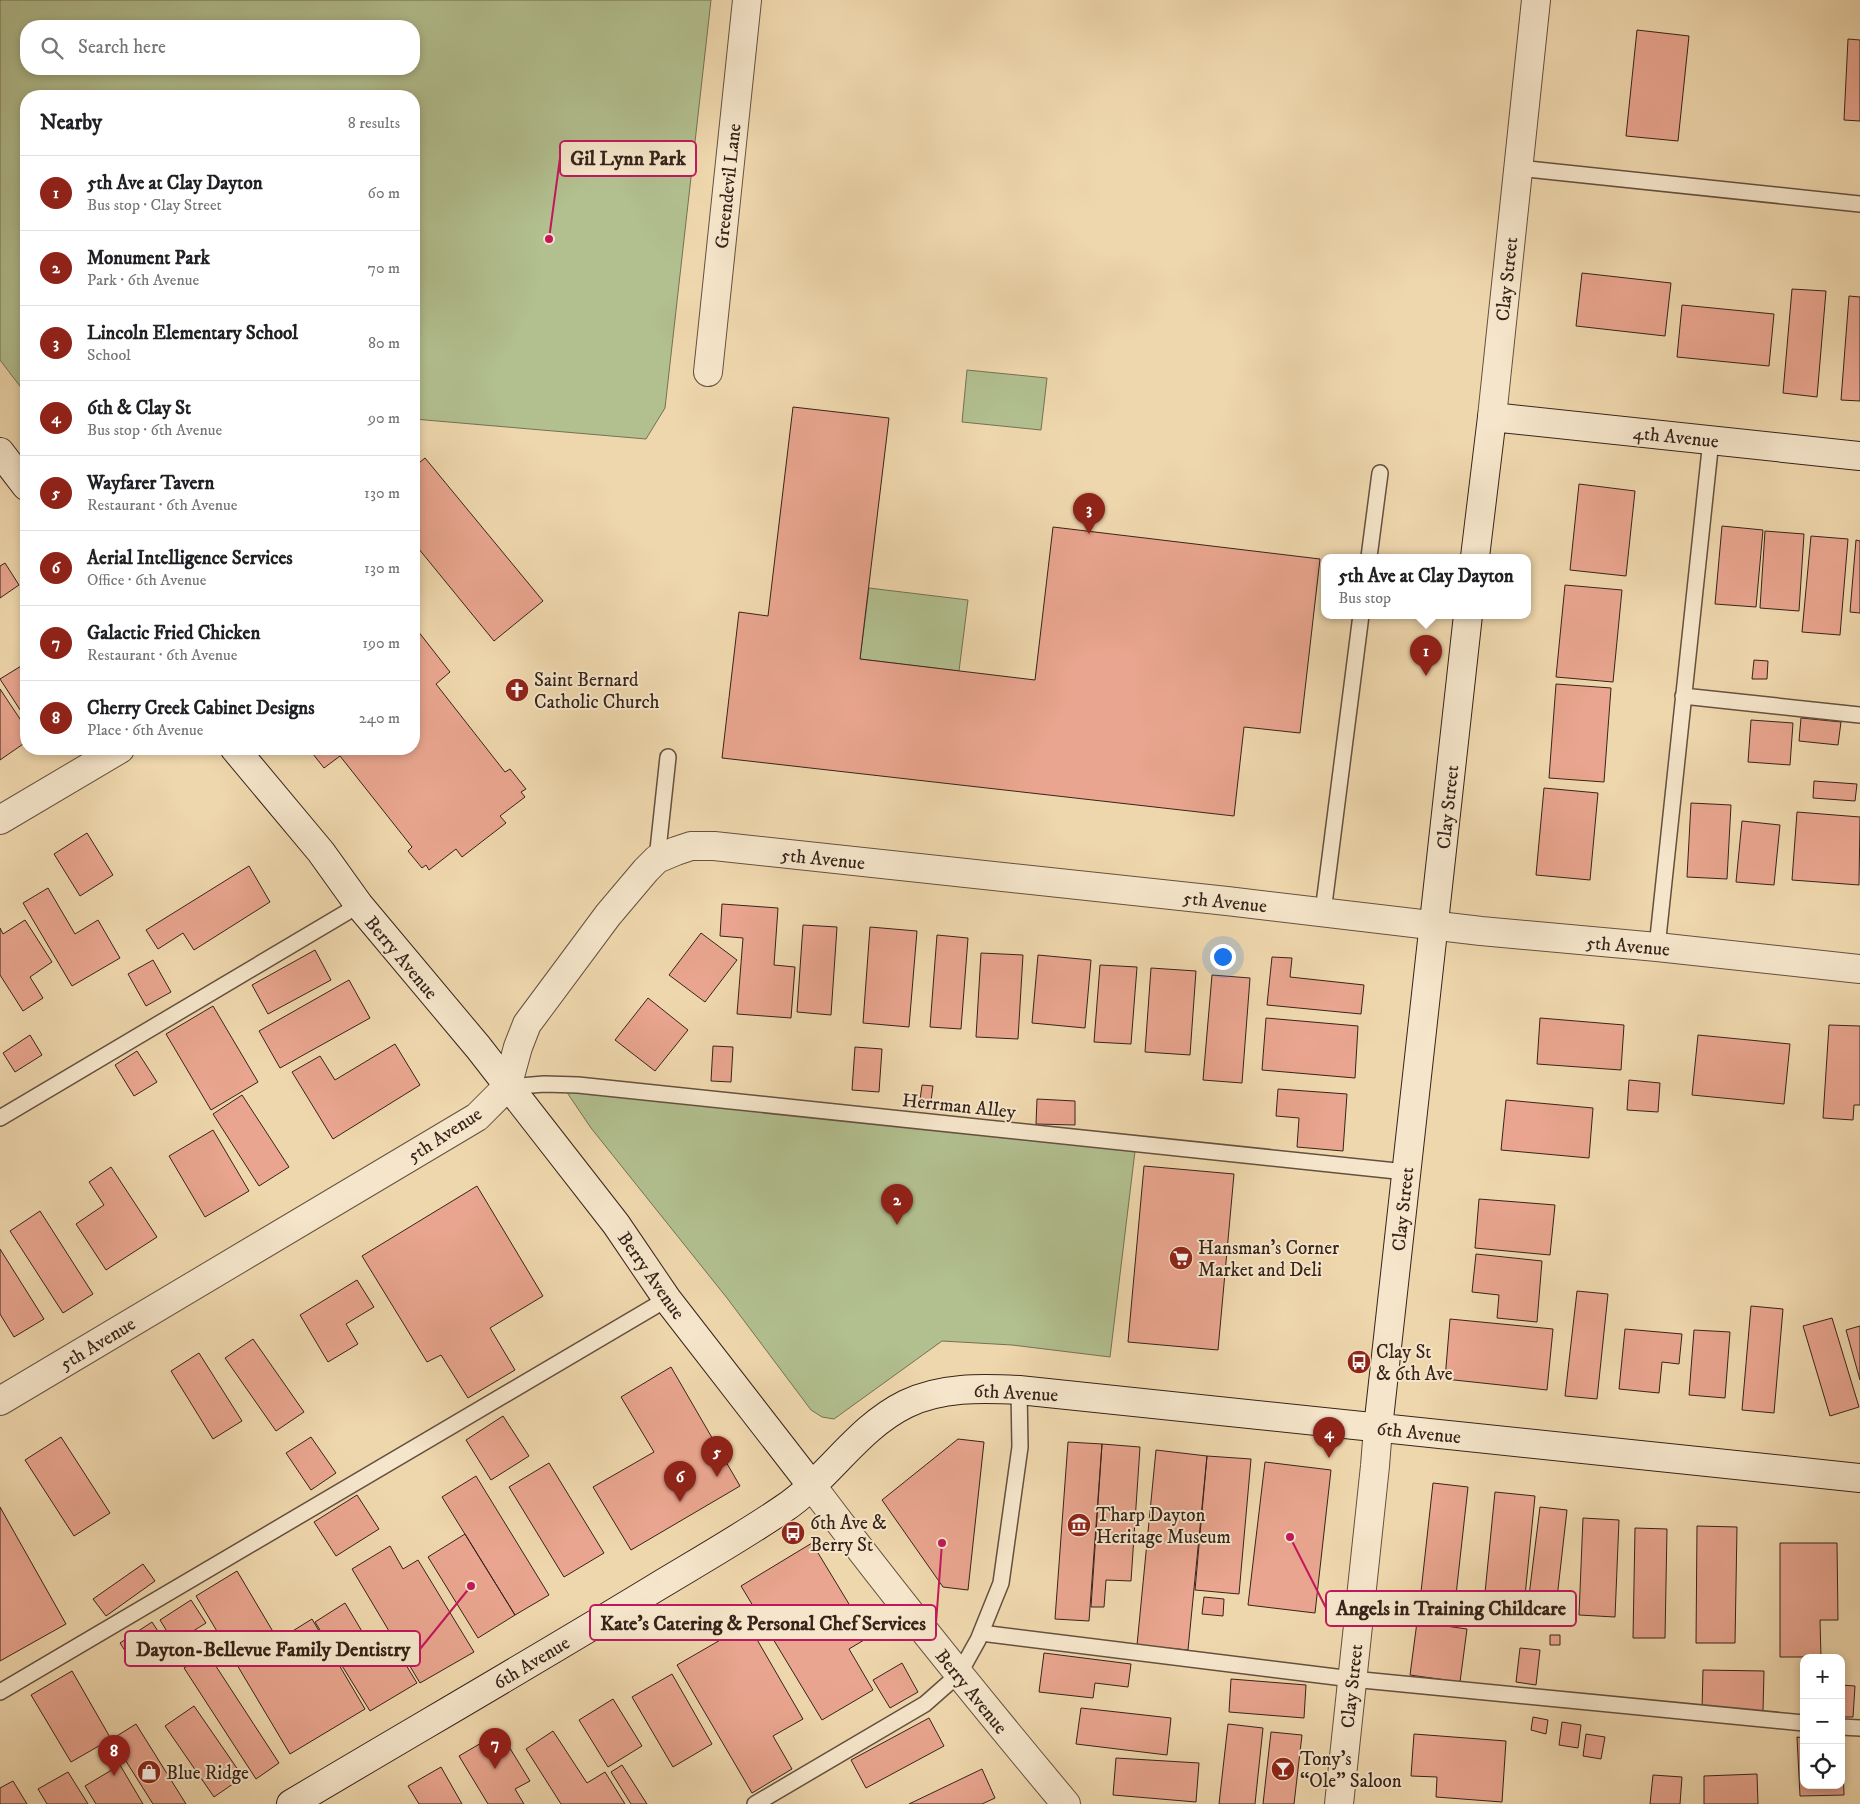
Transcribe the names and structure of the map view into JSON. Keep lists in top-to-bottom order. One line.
{"streets":{"street":["Greendevil Lane","Clay Street","4th Avenue","5th Avenue","Berry Avenue","6th Avenue"],"lane":["Herrman Alley"]},"crossings":[["Clay Street","4th Avenue"],["Clay Street","5th Avenue"],["Clay Street","Herrman Alley"],["Clay Street","6th Avenue"],["5th Avenue","Berry Avenue"],["5th Avenue","Herrman Alley"],["Berry Avenue","Herrman Alley"],["Berry Avenue","6th Avenue"]],"places":{"other":["Gil Lynn Park","Angels in Training Childcare","Kate’s Catering & Personal Chef Services","Dayton-Bellevue Family Dentistry"],"church":["Saint Bernard Catholic Church"],"supermarket":["Hansman’s Corner Market and Deli"],"bus stop":["Clay St & 6th Ave","6th Ave & Berry St"],"museum":["Tharp Dayton Heritage Museum"],"bar":["Tony’s “Ole” Saloon"],"shop":["Blue Ridge"]},"page":{"search":"Search here","heading":["Nearby","8 results"],"list":[{"mark":"1","name":"5th Ave at Clay Dayton","note":"Bus stop · Clay Street","value":"60 m"},{"mark":"2","name":"Monument Park","note":"Park · 6th Avenue","value":"70 m"},{"mark":"3","name":"Lincoln Elementary School","note":"School","value":"80 m"},{"mark":"4","name":"6th & Clay St","note":"Bus stop · 6th Avenue","value":"90 m"},{"mark":"5","name":"Wayfarer Tavern","note":"Restaurant · 6th Avenue","value":"130 m"},{"mark":"6","name":"Aerial Intelligence Services","note":"Office · 6th Avenue","value":"130 m"},{"mark":"7","name":"Galactic Fried Chicken","note":"Restaurant · 6th Avenue","value":"190 m"},{"mark":"8","name":"Cherry Creek Cabinet Designs","note":"Place · 6th Avenue","value":"240 m"}],"pins":["3","1","2","4","5","6","7","8"],"popup":["5th Ave at Clay Dayton","Bus stop"],"map_buttons":["+","−"]}}
